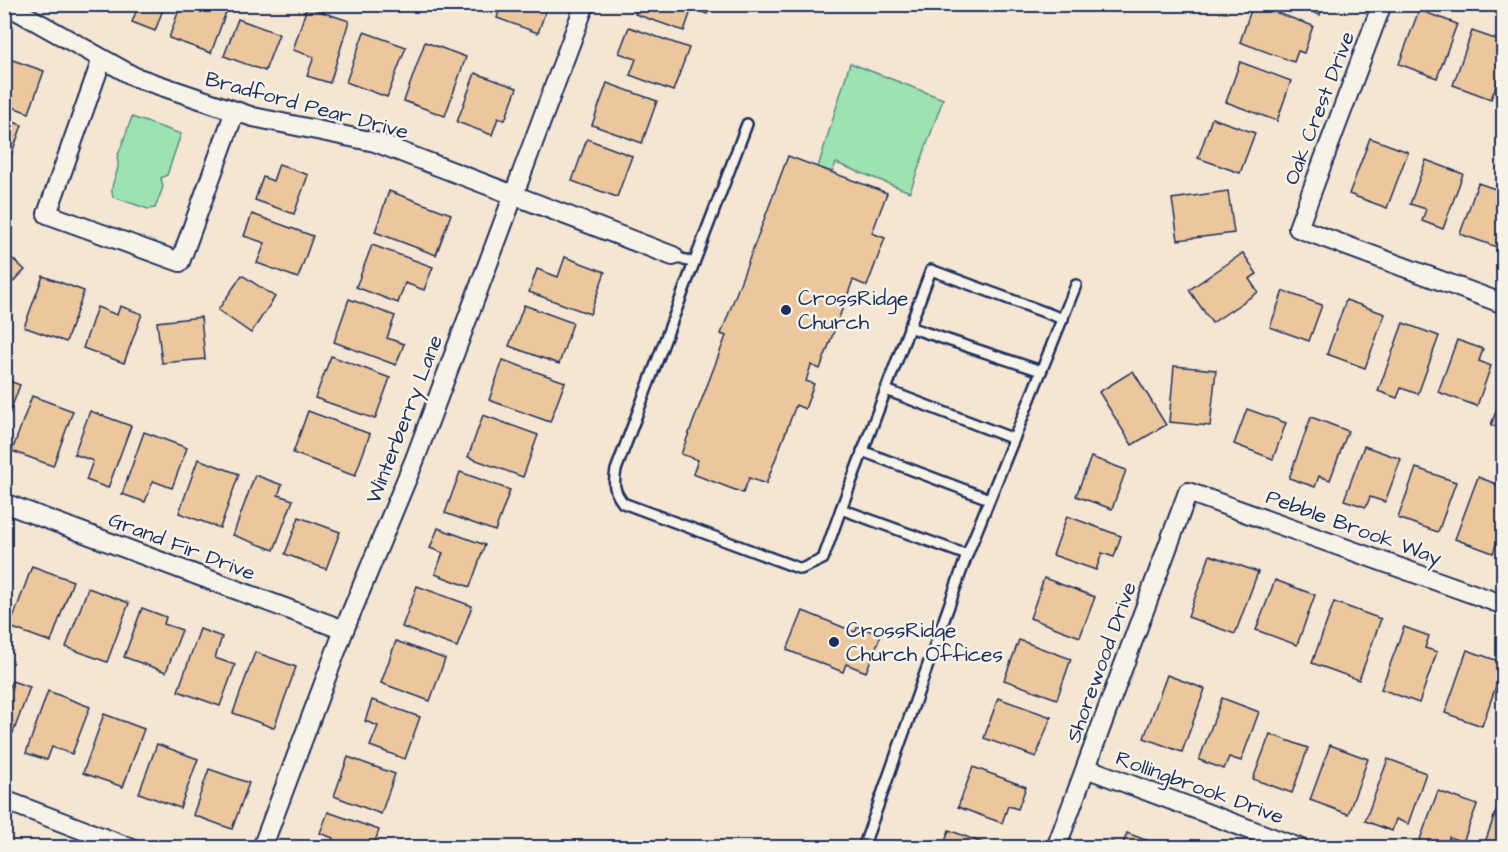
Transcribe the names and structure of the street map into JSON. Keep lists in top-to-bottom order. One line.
{"streets":{"street":["Bradford Pear Drive","Oak Crest Drive","Winterberry Lane","Pebble Brook Way","Grand Fir Drive","Shorewood Drive","Rollingbrook Drive"]},"crossings":[["Bradford Pear Drive","Winterberry Lane"],["Winterberry Lane","Grand Fir Drive"],["Pebble Brook Way","Shorewood Drive"],["Shorewood Drive","Rollingbrook Drive"]],"places":["CrossRidge Church","CrossRidge Church Offices"]}
